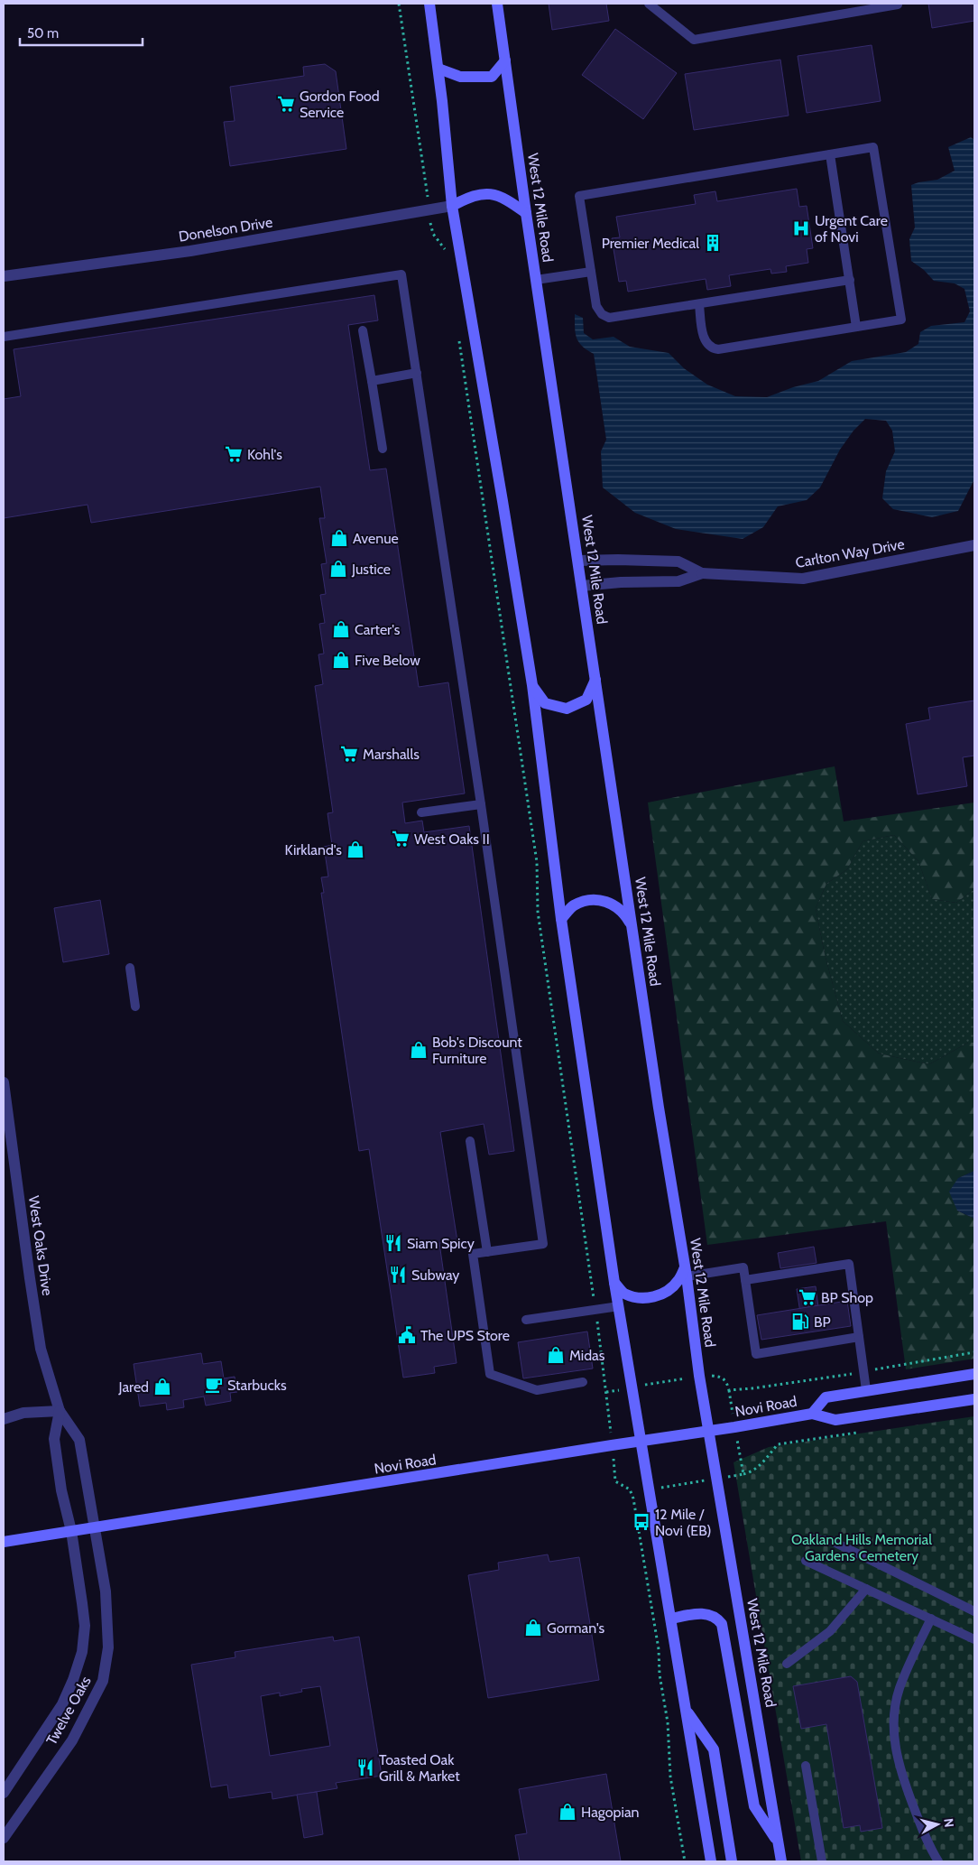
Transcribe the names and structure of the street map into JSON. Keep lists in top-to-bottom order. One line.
{"streets":{"main road":["West 12 Mile Road","Novi Road"],"street":["Donelson Drive","Carlton Way Drive","West Oaks Drive","Twelve Oaks"]},"crossings":[["West 12 Mile Road","Carlton Way Drive"],["West 12 Mile Road","Novi Road"],["West Oaks Drive","Novi Road"],["West Oaks Drive","Twelve Oaks"],["Novi Road","Twelve Oaks"]],"parks":["Oakland Hills Memorial Gardens Cemetery"],"places":{"supermarket":["Gordon Food Service","Kohl's","Marshalls","West Oaks II","BP Shop"],"hospital":["Urgent Care of Novi"],"building":["Premier Medical"],"shop":["Avenue","Justice","Carter's","Five Below","Kirkland's","Bob's Discount Furniture","Midas","Jared","Gorman's","Hagopian"],"restaurant":["Siam Spicy","Subway","Toasted Oak Grill & Market"],"fuel station":["BP"],"public building":["The UPS Store"],"cafe":["Starbucks"],"bus stop":["12 Mile / Novi (EB)"]},"scale_bar":"50 m","north":"right"}
